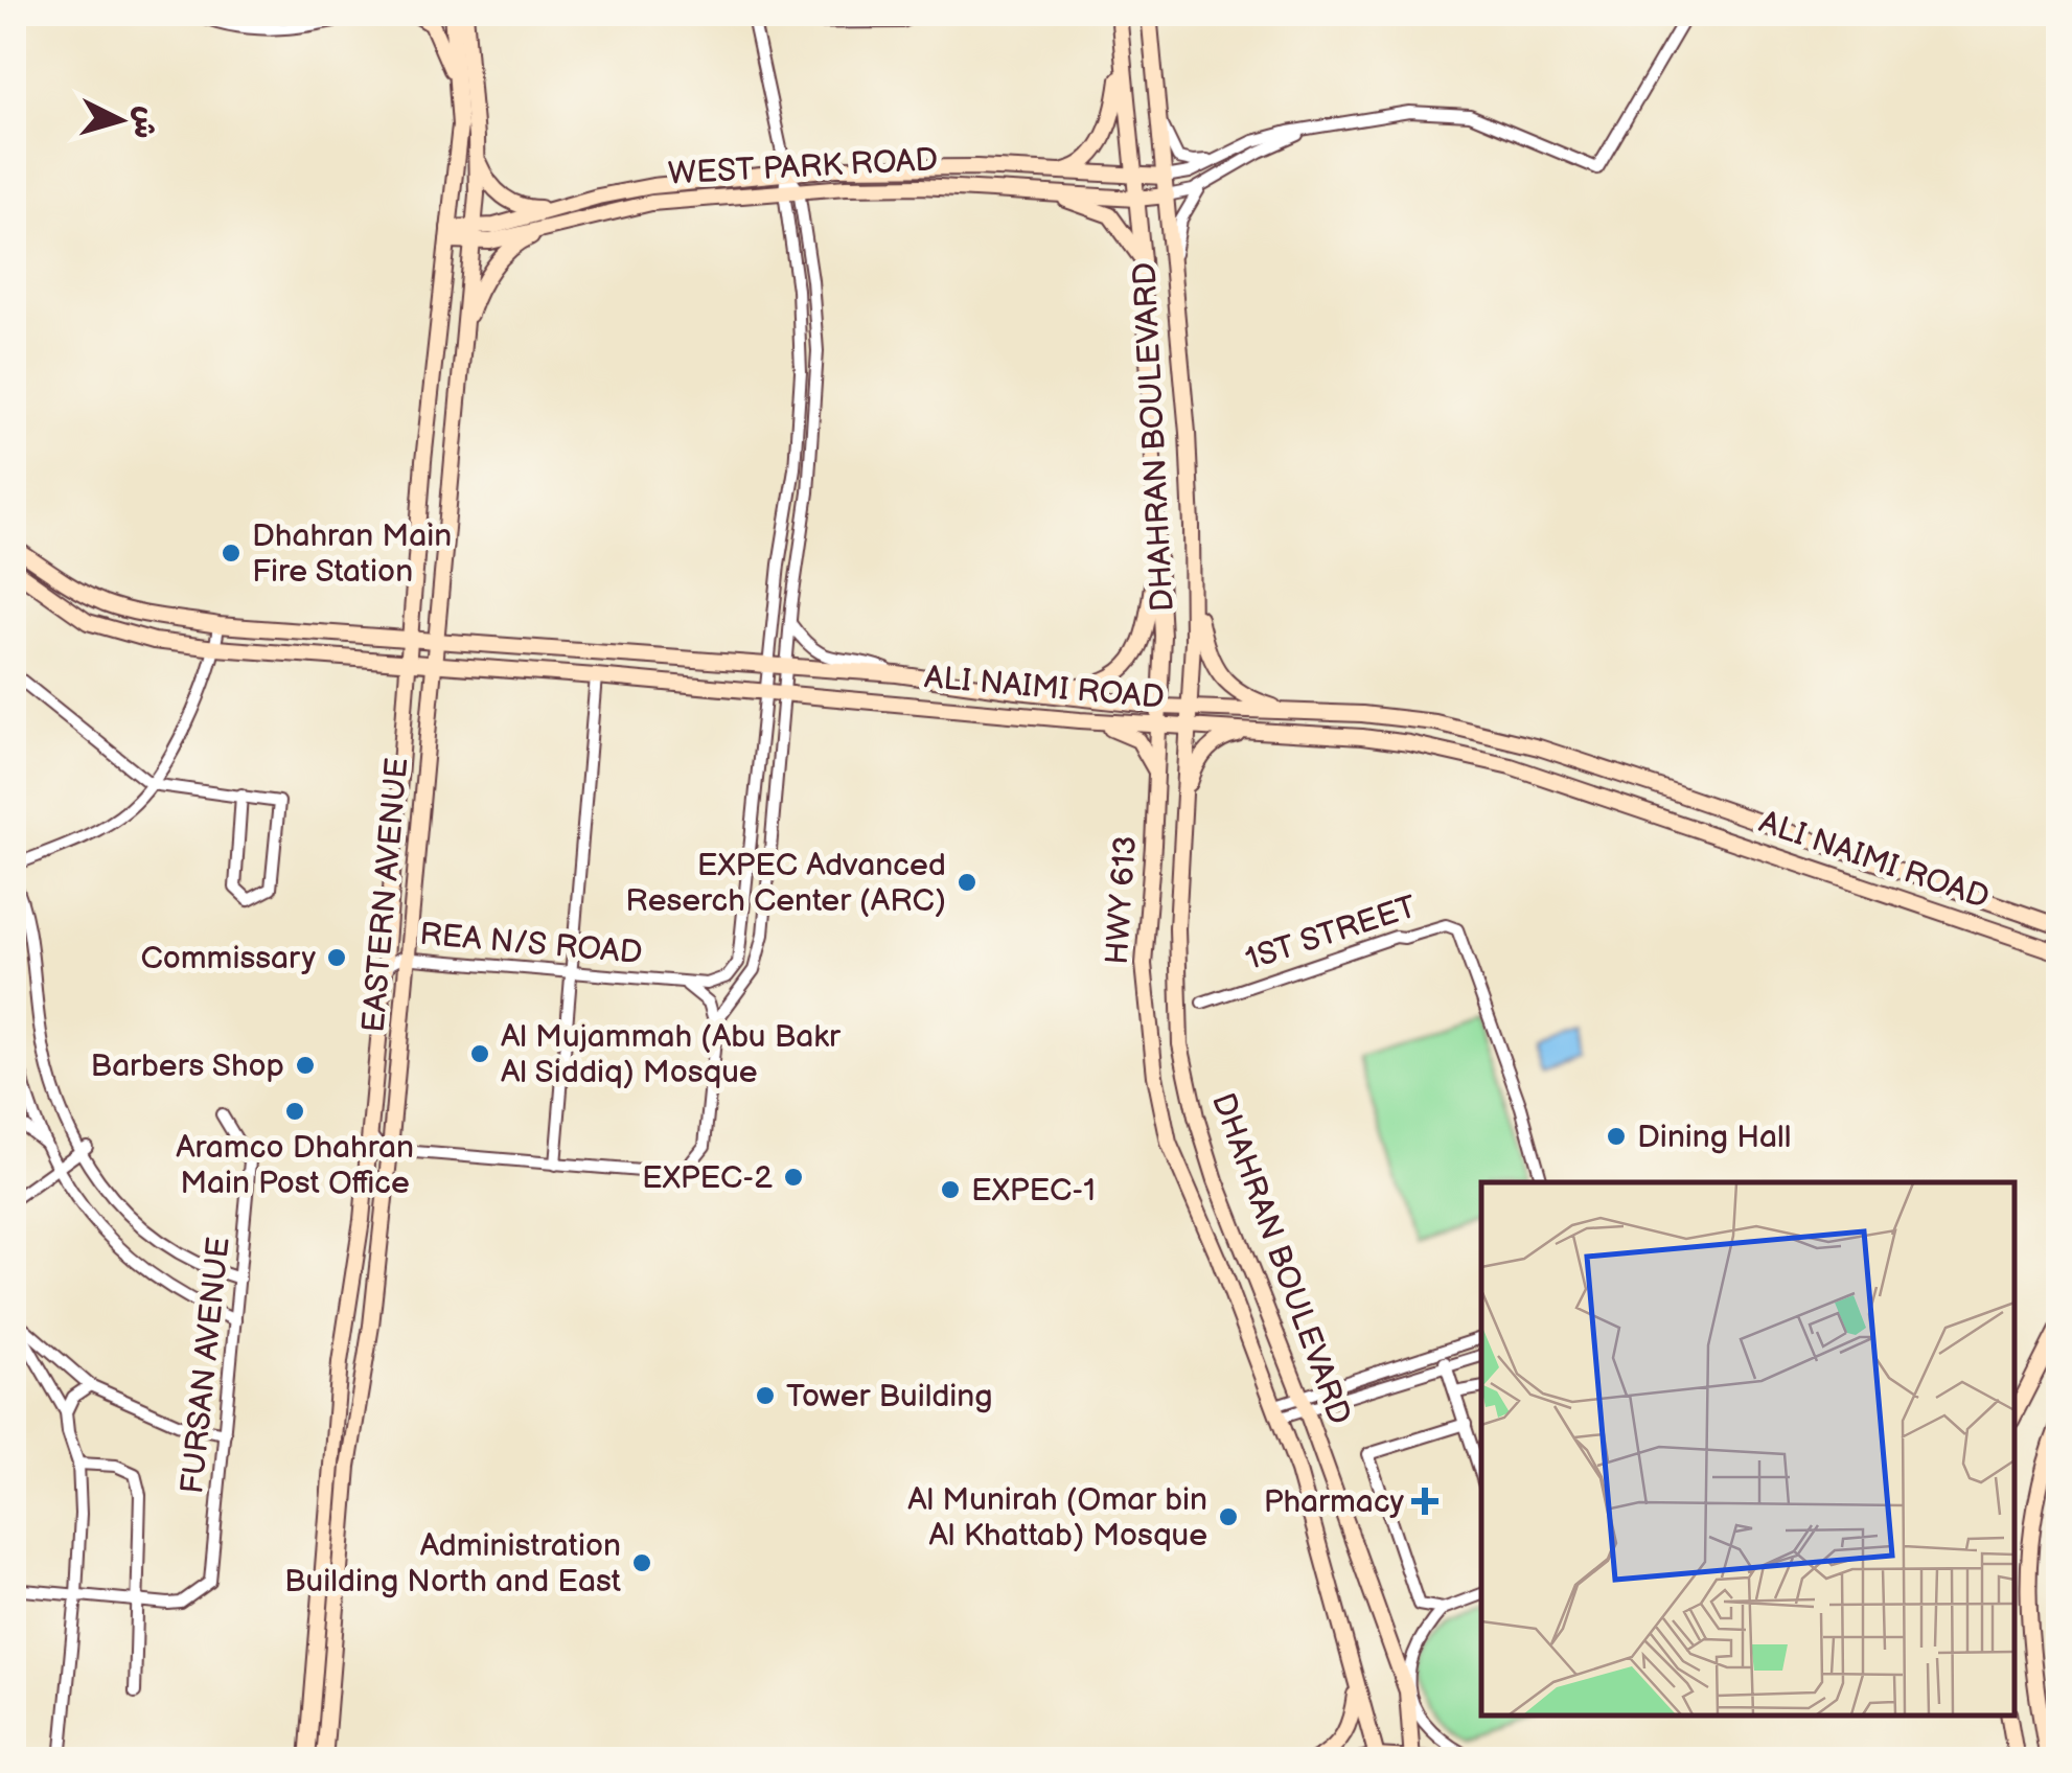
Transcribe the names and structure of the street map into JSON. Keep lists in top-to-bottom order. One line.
{"streets":{"main road":["WEST PARK ROAD","DHAHRAN BOULEVARD","ALI NAIMI ROAD","EASTERN AVENUE","HWY 613"],"street":["1ST STREET","REA N/S ROAD","FURSAN AVENUE"]},"crossings":[["WEST PARK ROAD","DHAHRAN BOULEVARD"],["WEST PARK ROAD","EASTERN AVENUE"],["WEST PARK ROAD","HWY 613"],["WEST PARK ROAD","REA N/S ROAD"],["DHAHRAN BOULEVARD","ALI NAIMI ROAD"],["ALI NAIMI ROAD","EASTERN AVENUE"],["ALI NAIMI ROAD","HWY 613"],["ALI NAIMI ROAD","REA N/S ROAD"],["EASTERN AVENUE","REA N/S ROAD"]],"places":{"other":["Dhahran Main Fire Station","EXPEC Advanced Reserch Center (ARC)","Commissary","Al Mujammah (Abu Bakr Al Siddiq) Mosque","Barbers Shop","Aramco Dhahran Main Post Office","Dining Hall","EXPEC-2","EXPEC-1","Tower Building","Al Munirah (Omar bin Al Khattab) Mosque","Administration Building North and East"],"health":["Pharmacy"]},"north":"right"}
